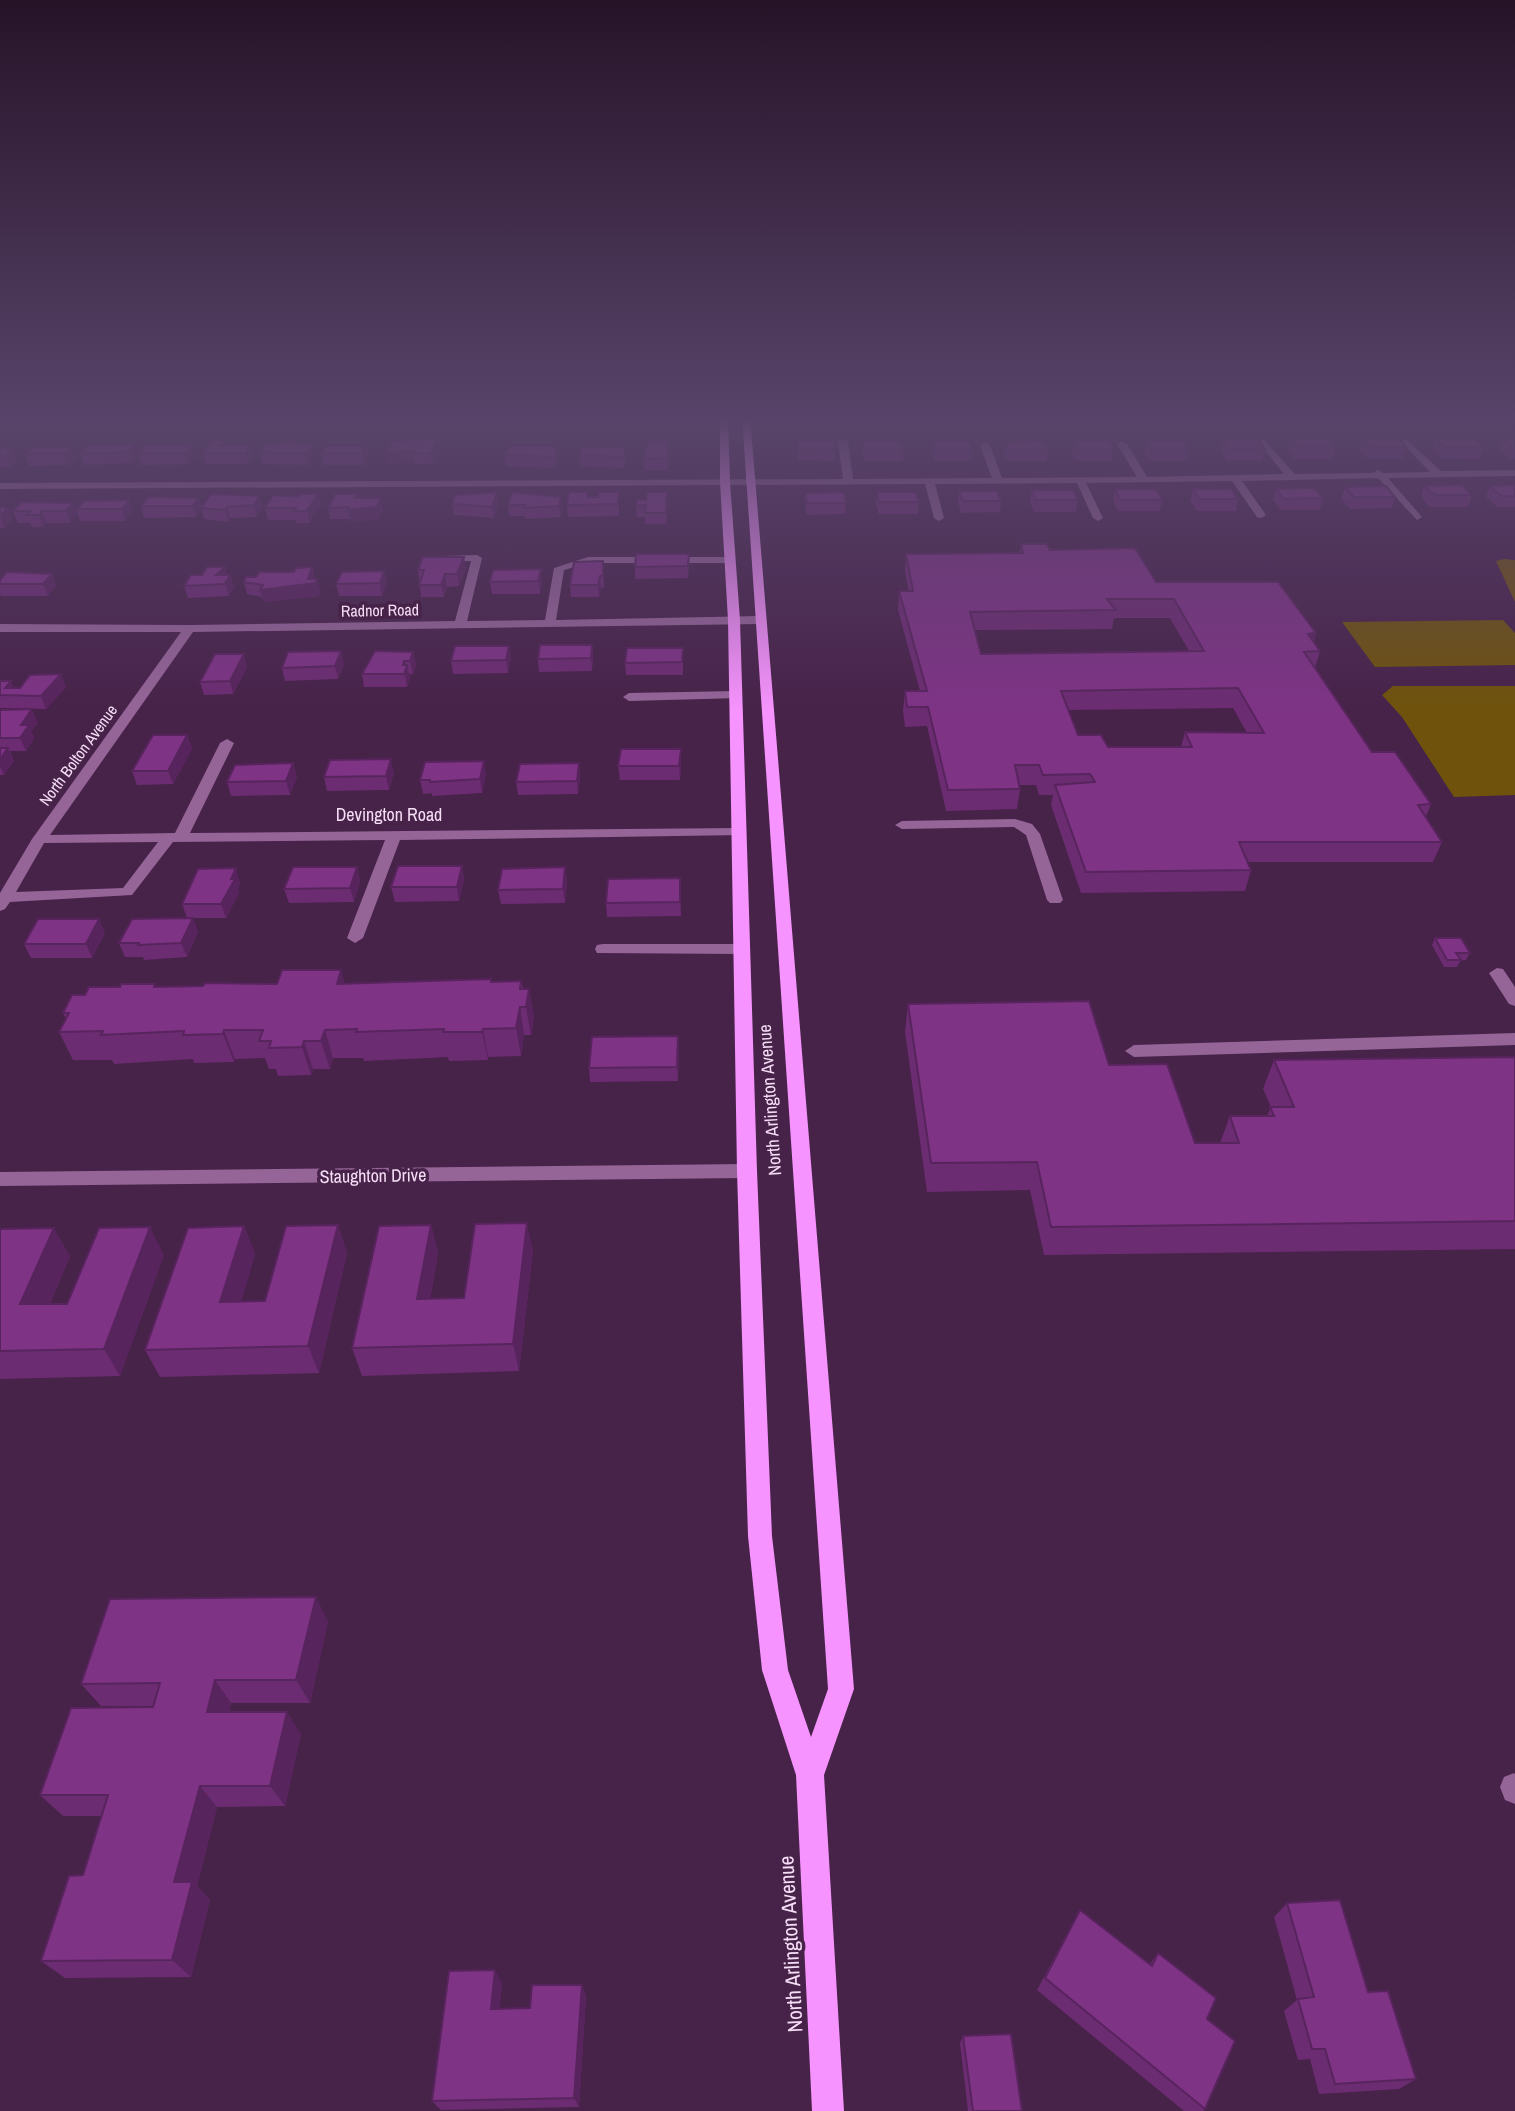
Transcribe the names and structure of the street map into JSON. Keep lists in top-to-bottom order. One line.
{"streets":{"main road":["North Arlington Avenue"],"street":["Radnor Road","North Bolton Avenue","Devington Road","Staughton Drive"]},"crossings":[["Radnor Road","North Bolton Avenue"],["Radnor Road","North Arlington Avenue"],["North Bolton Avenue","Devington Road"],["Devington Road","North Arlington Avenue"],["North Arlington Avenue","Staughton Drive"]]}
